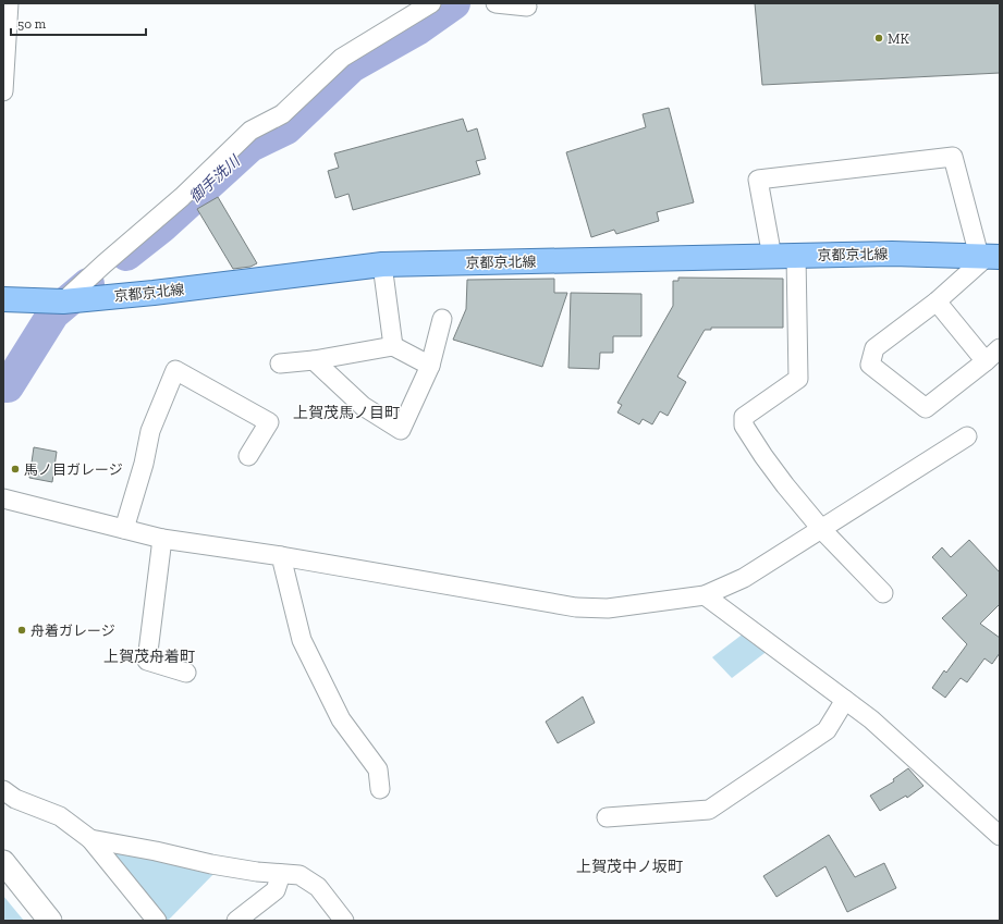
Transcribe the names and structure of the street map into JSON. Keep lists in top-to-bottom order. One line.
{"streets":{"main road":["京都京北線"]},"districts":["上賀茂馬ノ目町","上賀茂舟着町","上賀茂中ノ坂町"],"water":["御手洗川"],"places":["MK","馬ノ目ガレージ","舟着ガレージ"],"scale_bar":"50 m"}
